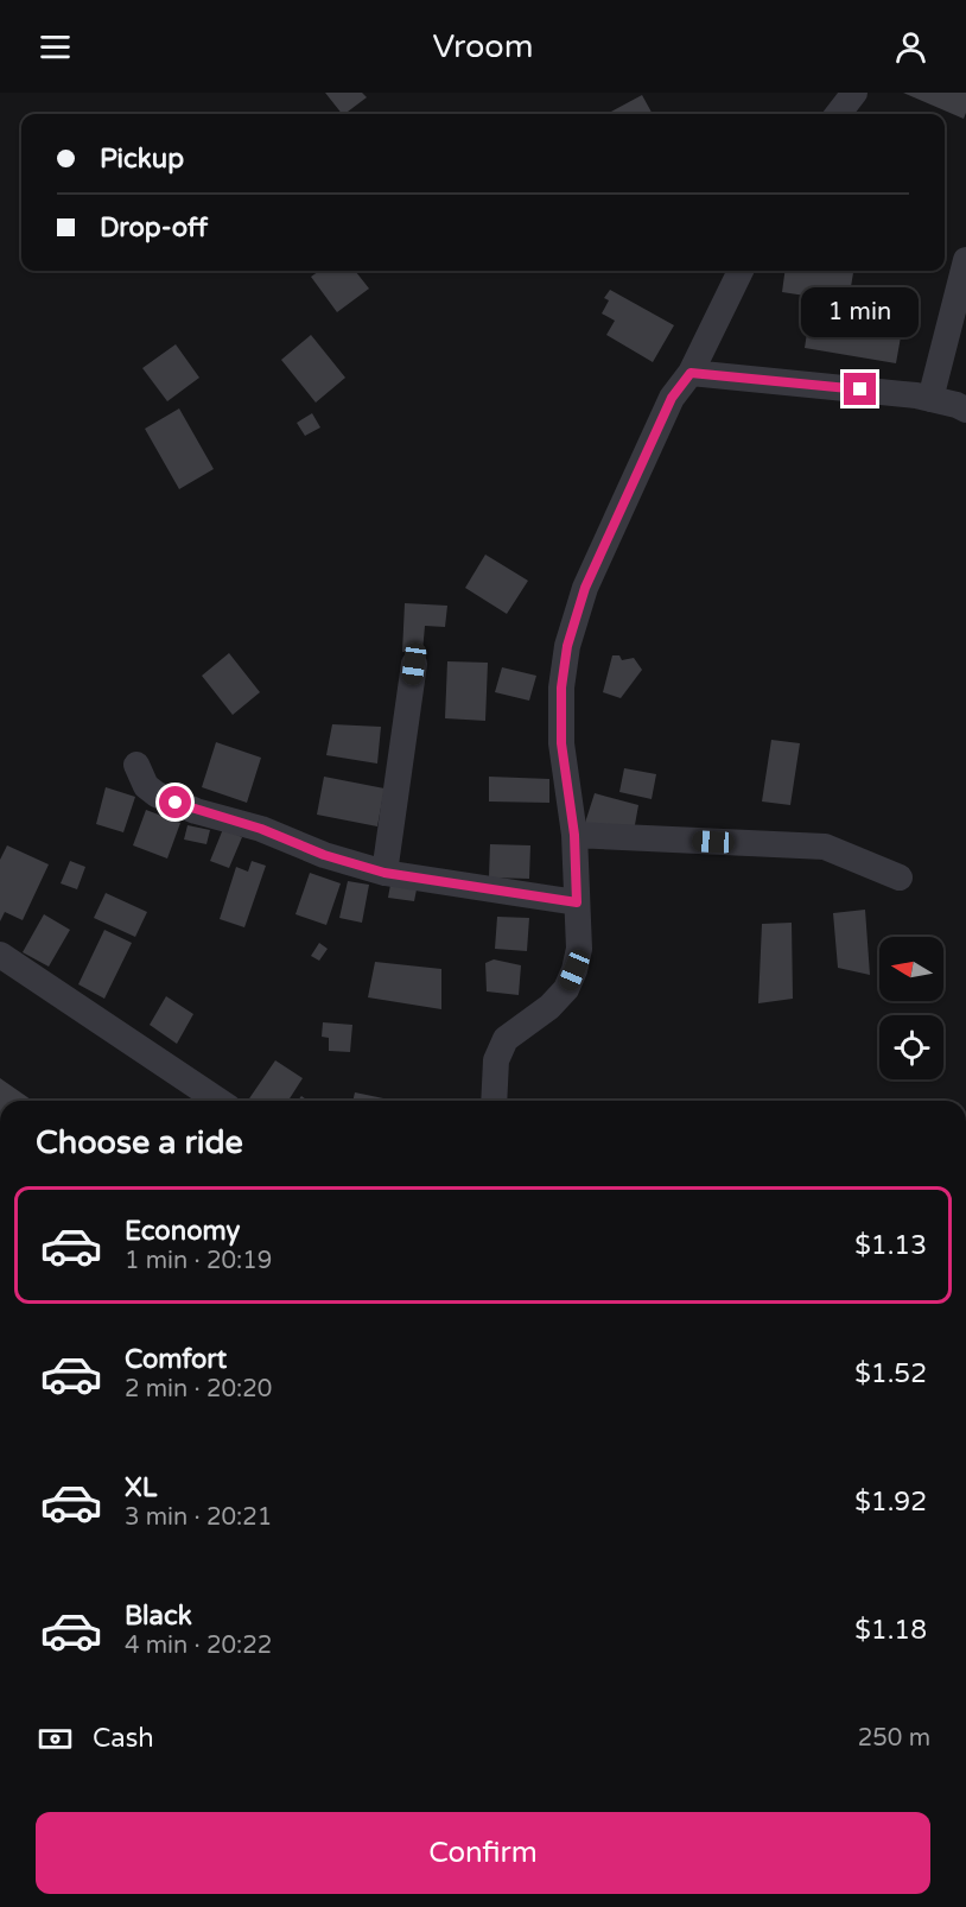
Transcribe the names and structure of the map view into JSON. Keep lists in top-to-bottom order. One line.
{"north":"left","page":{"header":"Vroom","banner":["Pickup","Drop-off"],"bubble":"1 min","heading":"Choose a ride","list":[{"name":"Economy","note":"1 min · 20:19","value":"$1.13"},{"name":"Comfort","note":"2 min · 20:20","value":"$1.52"},{"name":"XL","note":"3 min · 20:21","value":"$1.92"},{"name":"Black","note":"4 min · 20:22","value":"$1.18"}],"pay":["Cash","250 m"],"buttons":"Confirm"}}
